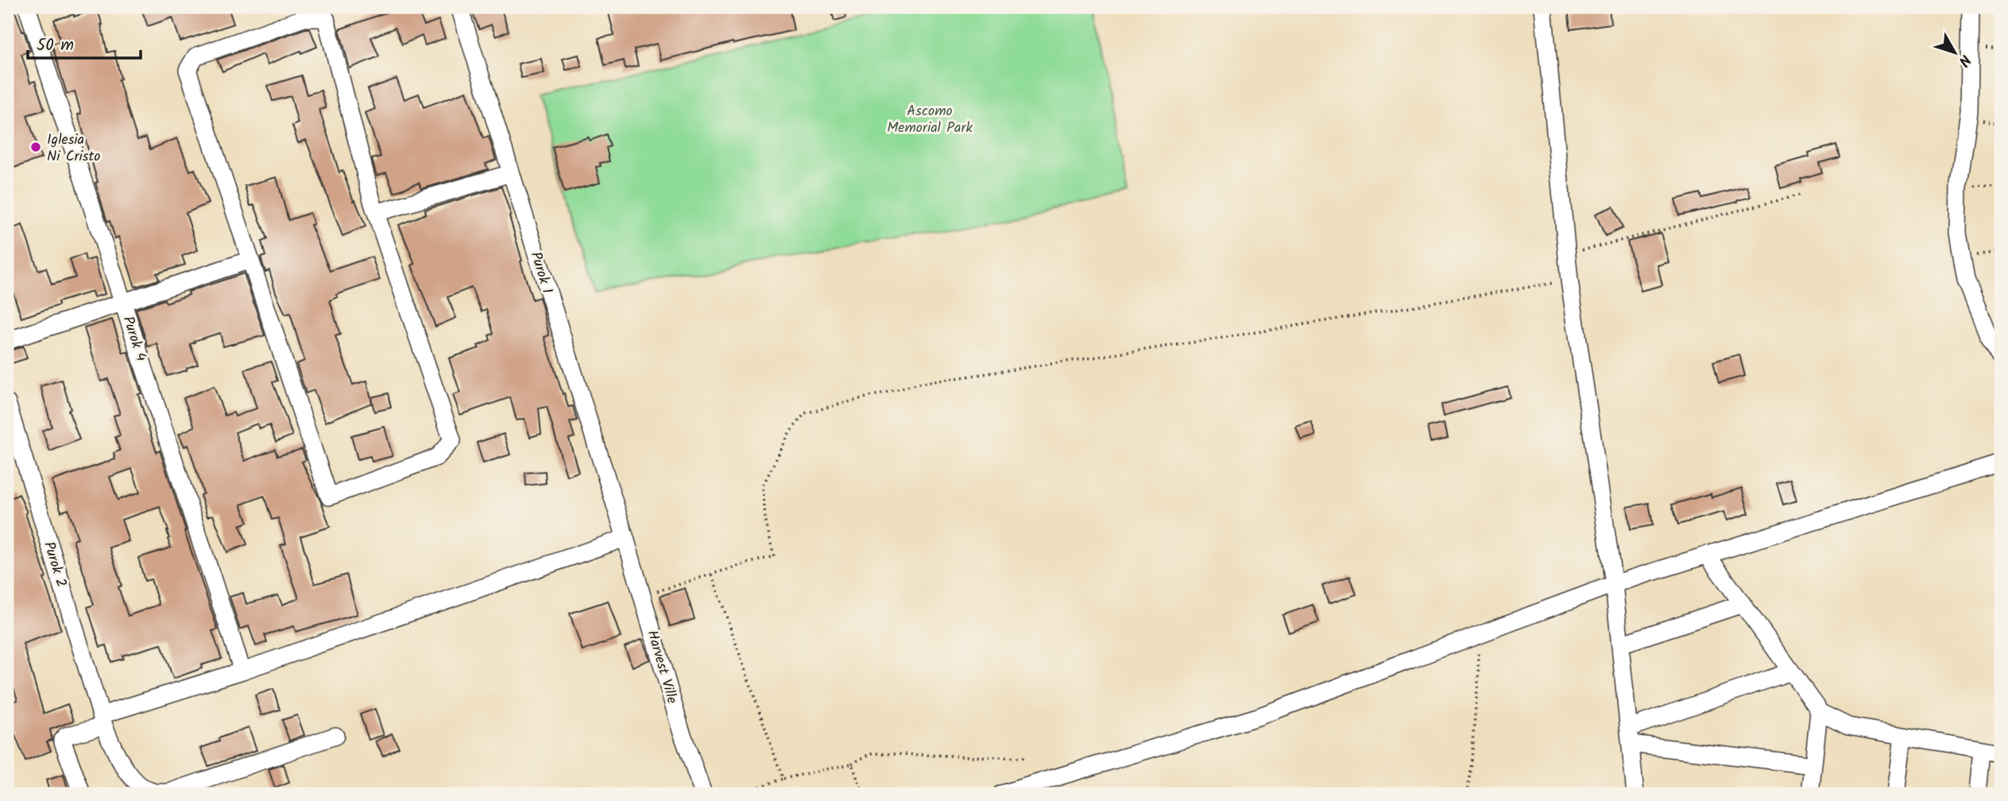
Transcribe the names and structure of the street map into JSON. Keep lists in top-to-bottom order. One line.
{"streets":{"street":["Purok 1","Purok 4","Purok 2","Harvest Ville"]},"crossings":[["Purok 1","Harvest Ville"]],"parks":["Ascomo Memorial Park"],"places":["Iglesia Ni Cristo"],"scale_bar":"50 m","north":"bottom right"}
